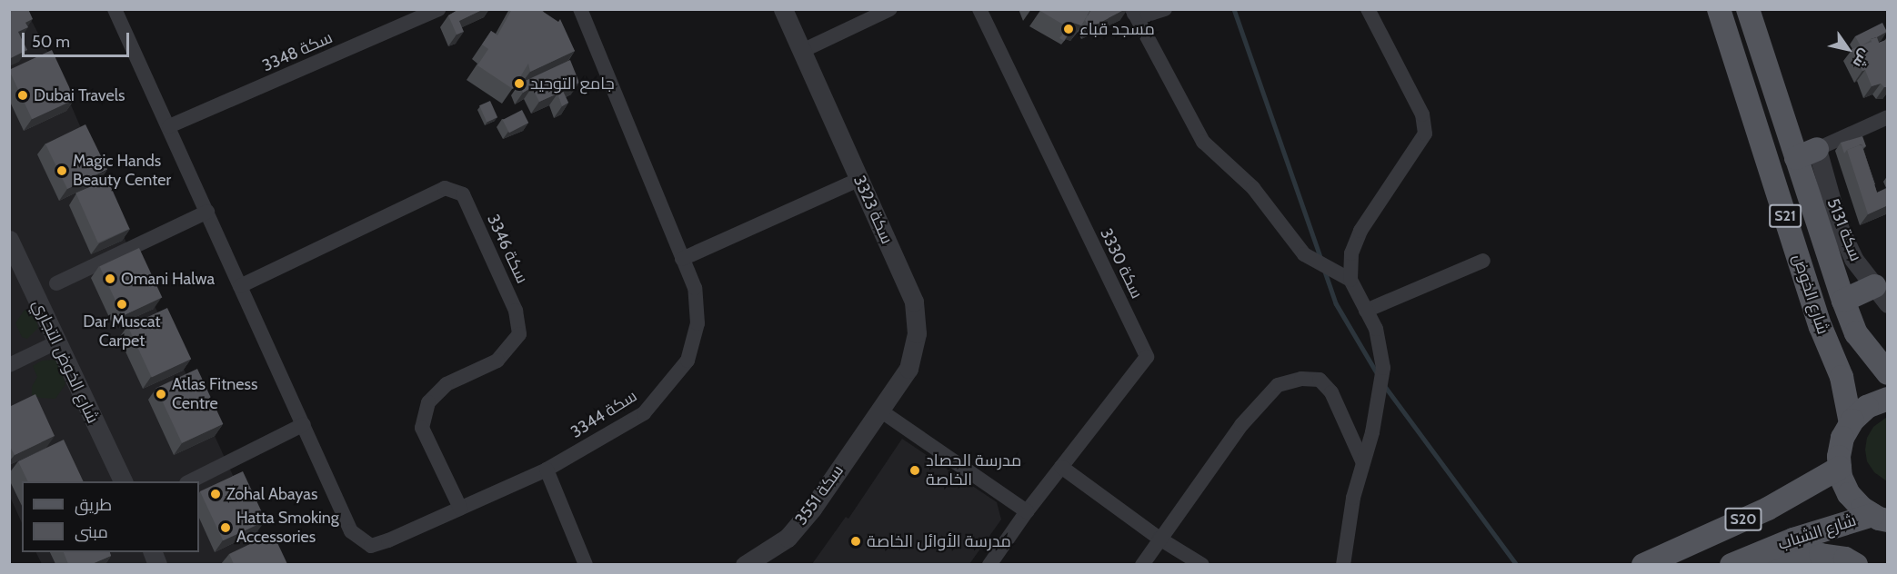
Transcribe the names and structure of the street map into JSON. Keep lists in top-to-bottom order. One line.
{"streets":{"main road":["S21","شارع الخوض","S20","شارع الشباب"],"street":["سكة 3348","سكة 3323","سكة 5131","سكة 3346","سكة 3330","شارع الخوض التجاري","سكة 3344","سكة 3551"]},"crossings":[["سكة 3323","سكة 3551"],["سكة 5131","شارع الخوض"],["سكة 3346","سكة 3344"],["شارع الخوض","S20"],["S20","شارع الشباب"]],"places":["مسجد قباء","جامع التوحيد","Dubai Travels","Magic Hands Beauty Center","Omani Halwa","Dar Muscat Carpet","Atlas Fitness Centre","مدرسة الحصاد الخاصة","Zohal Abayas","Hatta Smoking Accessories","مدرسة الأوائل الخاصة"],"legend":["طريق","مبنى"],"scale_bar":"50 m","north":"bottom right"}
